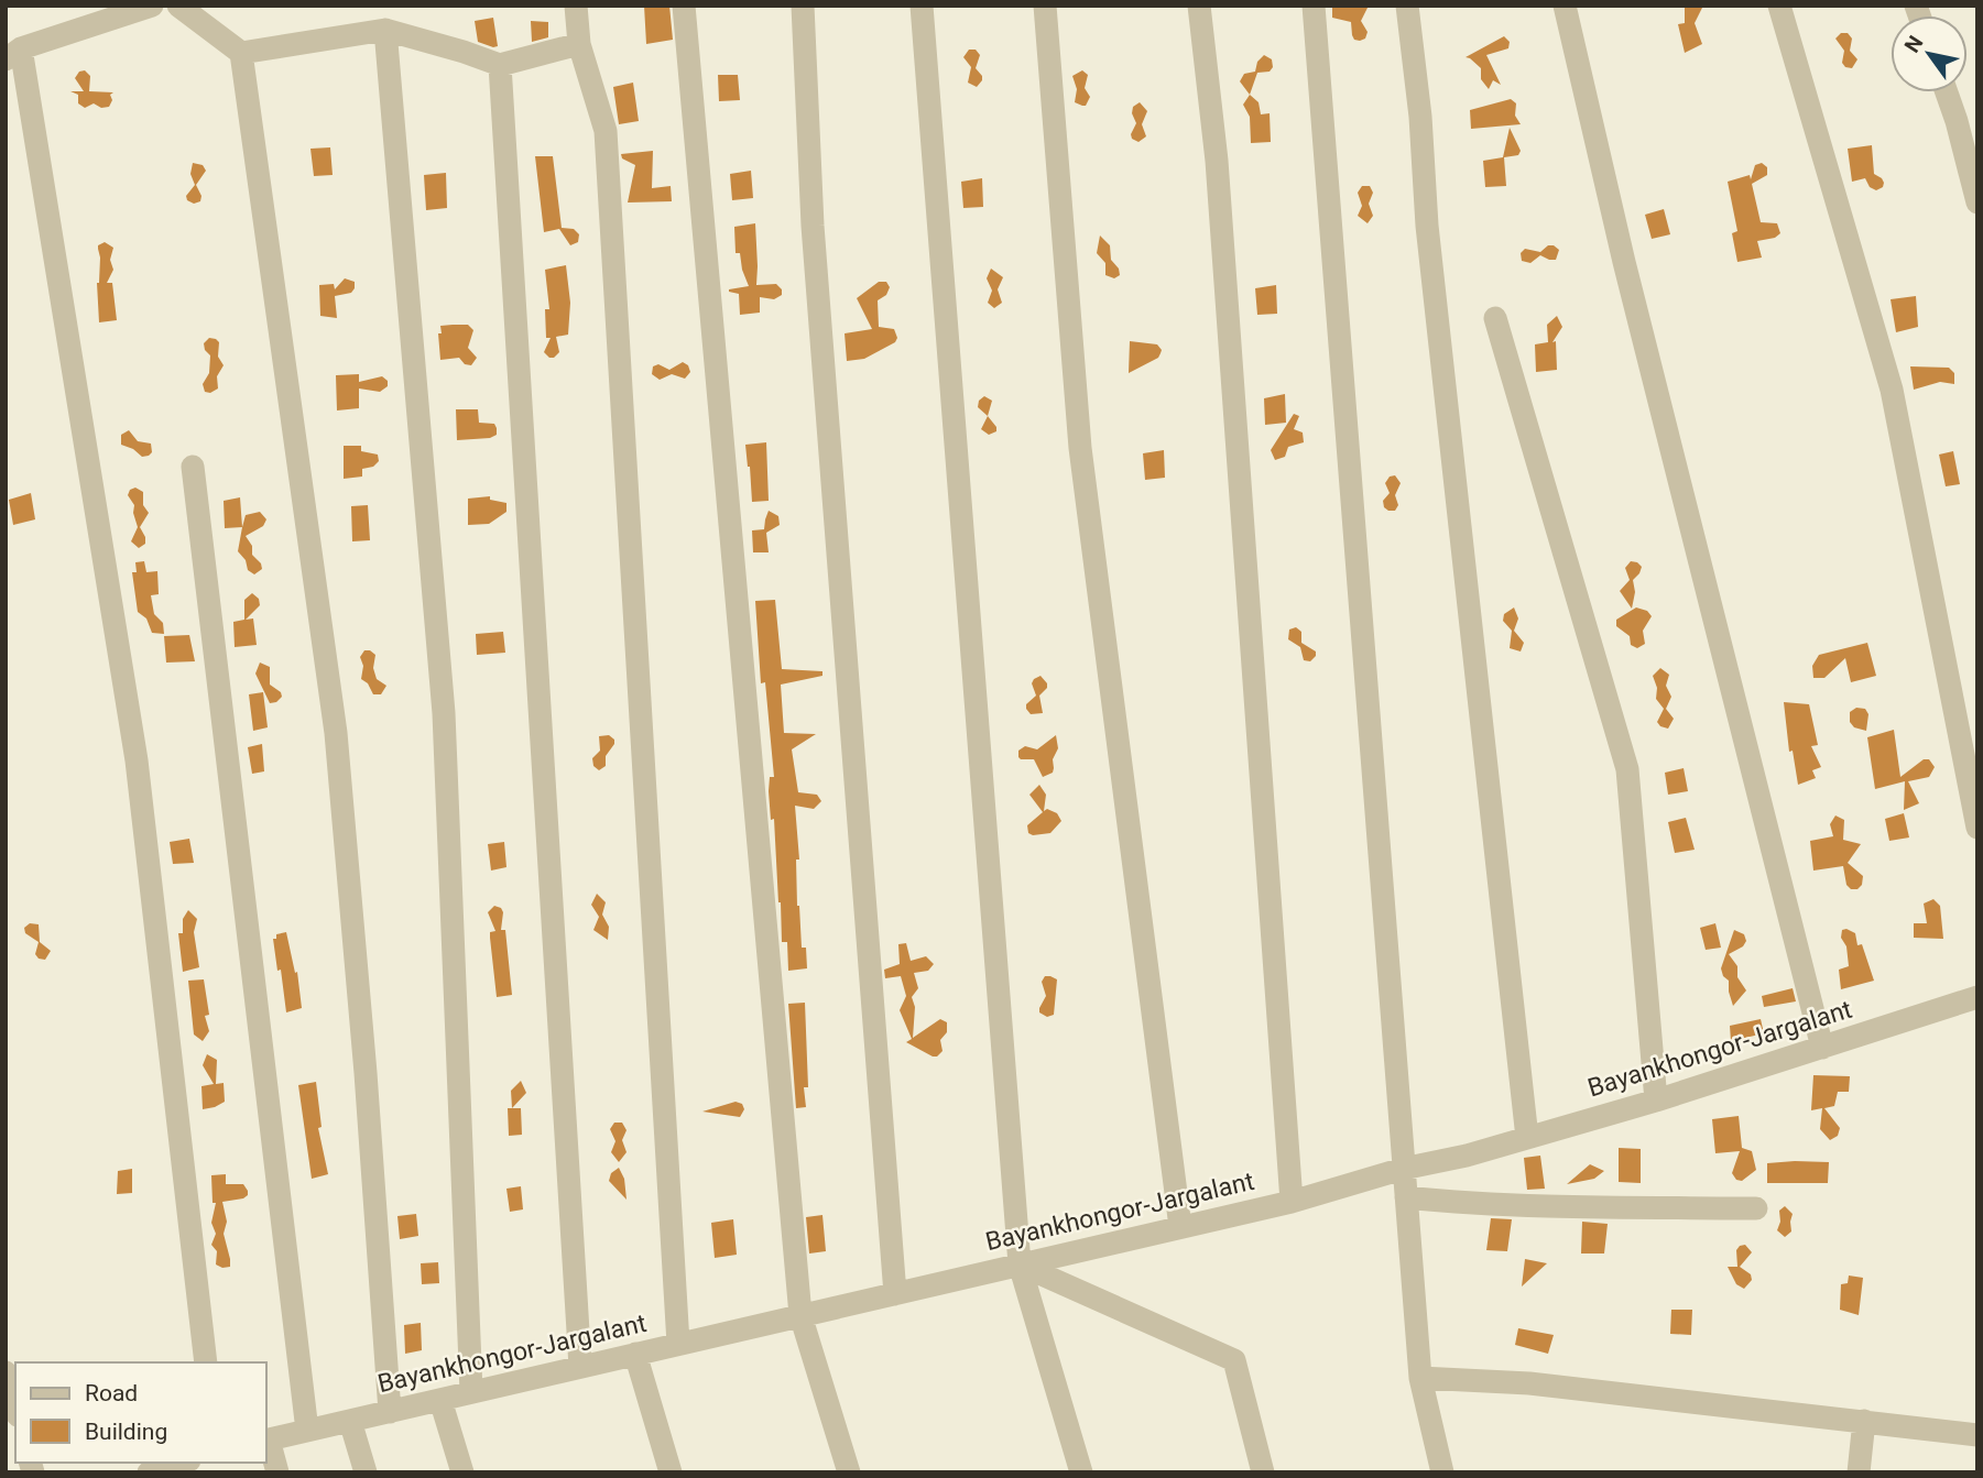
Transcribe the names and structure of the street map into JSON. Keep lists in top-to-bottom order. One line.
{"streets":{"street":["Bayankhongor-Jargalant"]},"legend":["Road","Building"],"north":"top left"}
